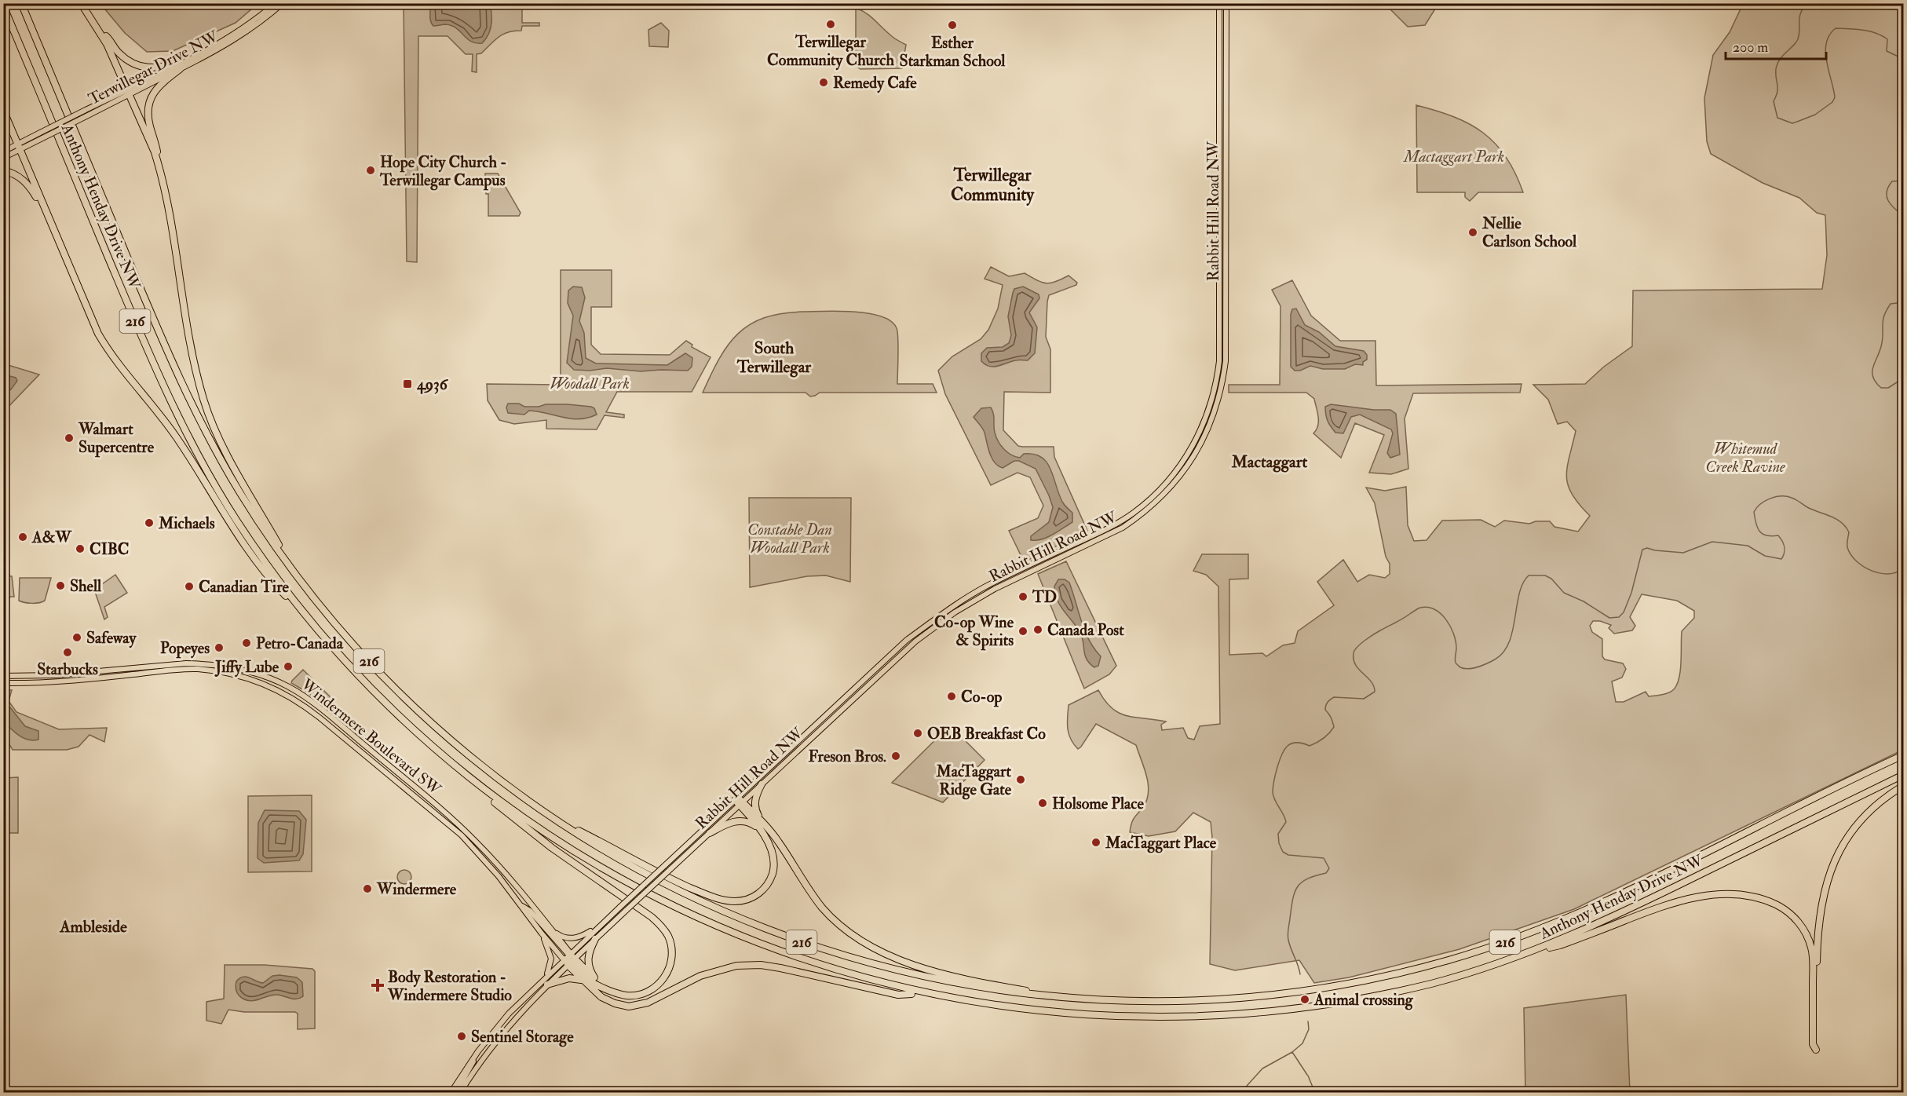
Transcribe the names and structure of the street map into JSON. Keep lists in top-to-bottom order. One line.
{"streets":{"highway":["Anthony Henday Drive NW","216"],"main road":["Terwillegar Drive NW","Rabbit Hill Road NW","Windermere Boulevard SW"]},"crossings":[["Rabbit Hill Road NW","Windermere Boulevard SW"]],"districts":["Terwillegar Community","South Terwillegar","Mactaggart","Ambleside"],"parks":["Mactaggart Park","Woodall Park","Whitemud Creek Ravine","Constable Dan Woodall Park"],"places":{"other":["Terwillegar Community Church","Esther Starkman School","Remedy Cafe","Hope City Church - Terwillegar Campus","Nellie Carlson School","Walmart Supercentre","Michaels","A&W","CIBC","Shell","Canadian Tire","TD","Canada Post","Co-op Wine & Spirits","Safeway","Petro-Canada","Popeyes","Starbucks","Jiffy Lube","Co-op","OEB Breakfast Co","Freson Bros.","MacTaggart Ridge Gate","Holsome Place","MacTaggart Place","Windermere","Animal crossing","Sentinel Storage"],"transit":["4936"],"health":["Body Restoration - Windermere Studio"]},"scale_bar":"200 m"}
